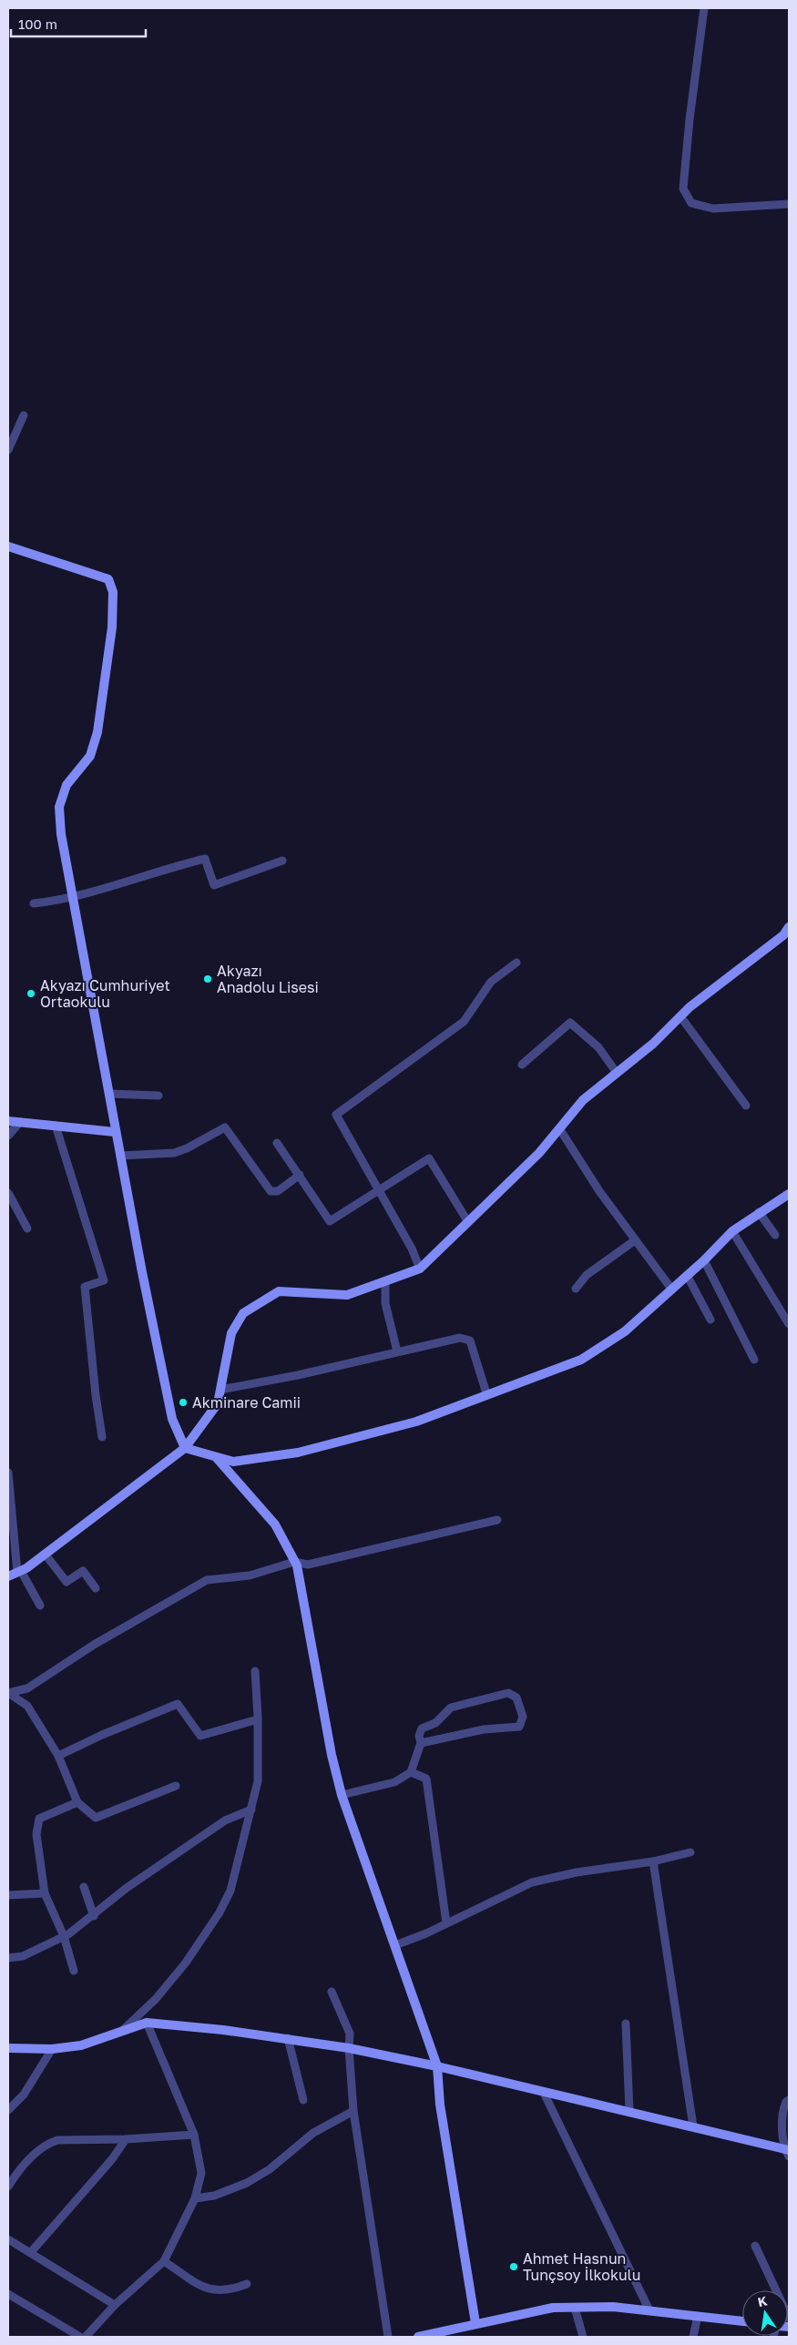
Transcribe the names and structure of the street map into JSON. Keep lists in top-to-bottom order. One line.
{"places":["Akyazı Anadolu Lisesi","Akyazı Cumhuriyet Ortaokulu","Akminare Camii","Ahmet Hasnun Tunçsoy İlkokulu"],"scale_bar":"100 m","north":"top"}
